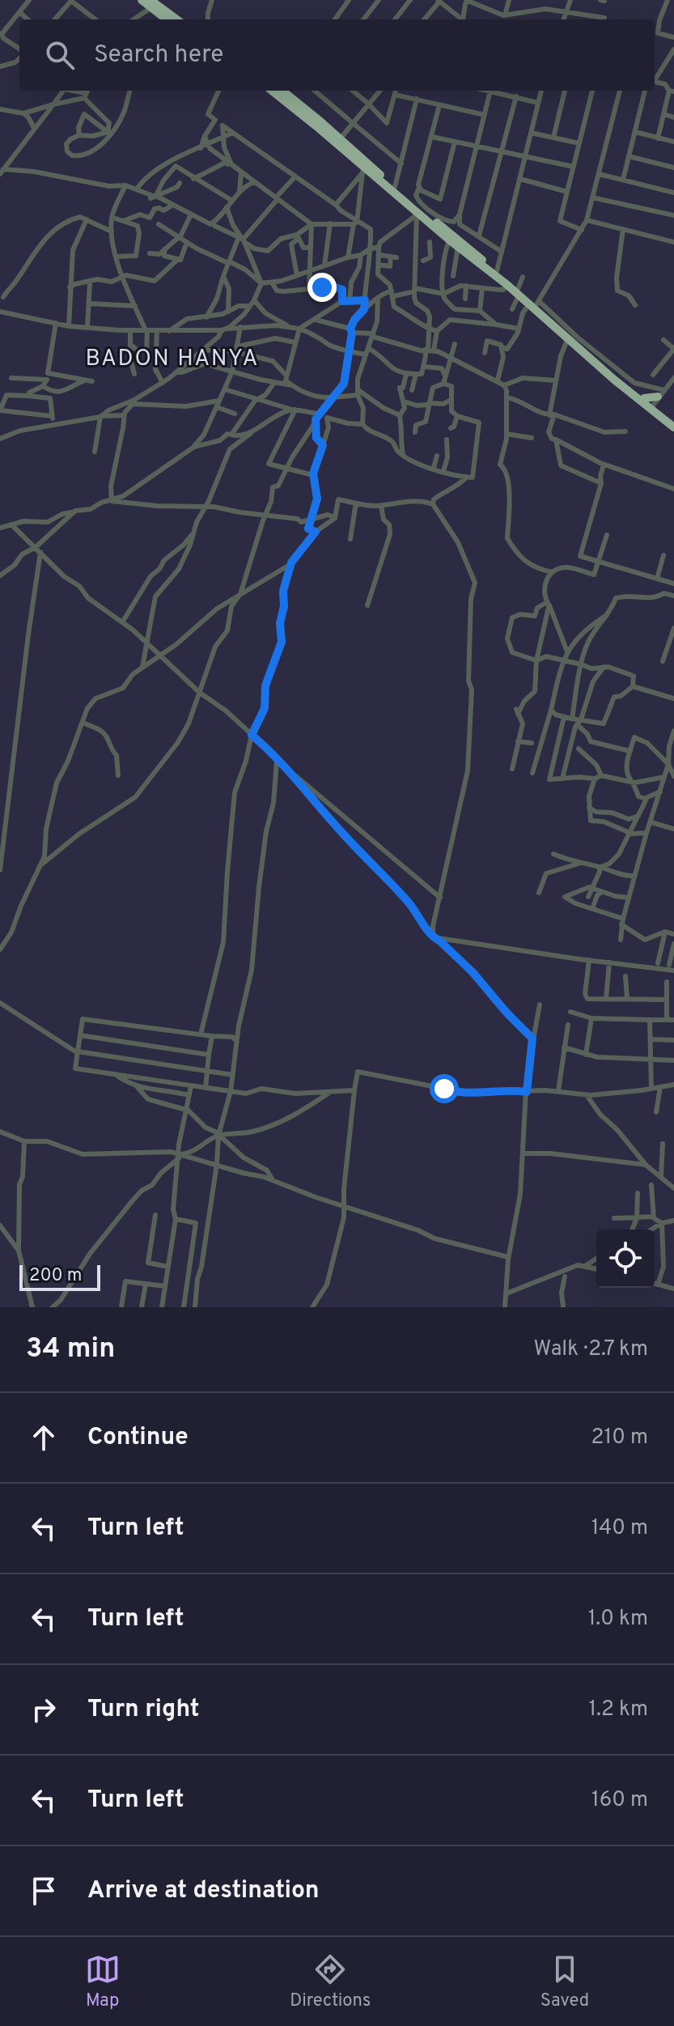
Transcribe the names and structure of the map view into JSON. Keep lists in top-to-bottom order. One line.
{"districts":["BADON HANYA"],"scale_bar":"200 m","page":{"search":"Search here","scale":"200 m","heading":["34 min","Walk · 2.7 km"],"list":[["Continue","210 m"],["Turn left","140 m"],["Turn left","1.0 km"],["Turn right","1.2 km"],["Turn left","160 m"],"Arrive at destination"],"nav":["Map","Directions","Saved"]}}
